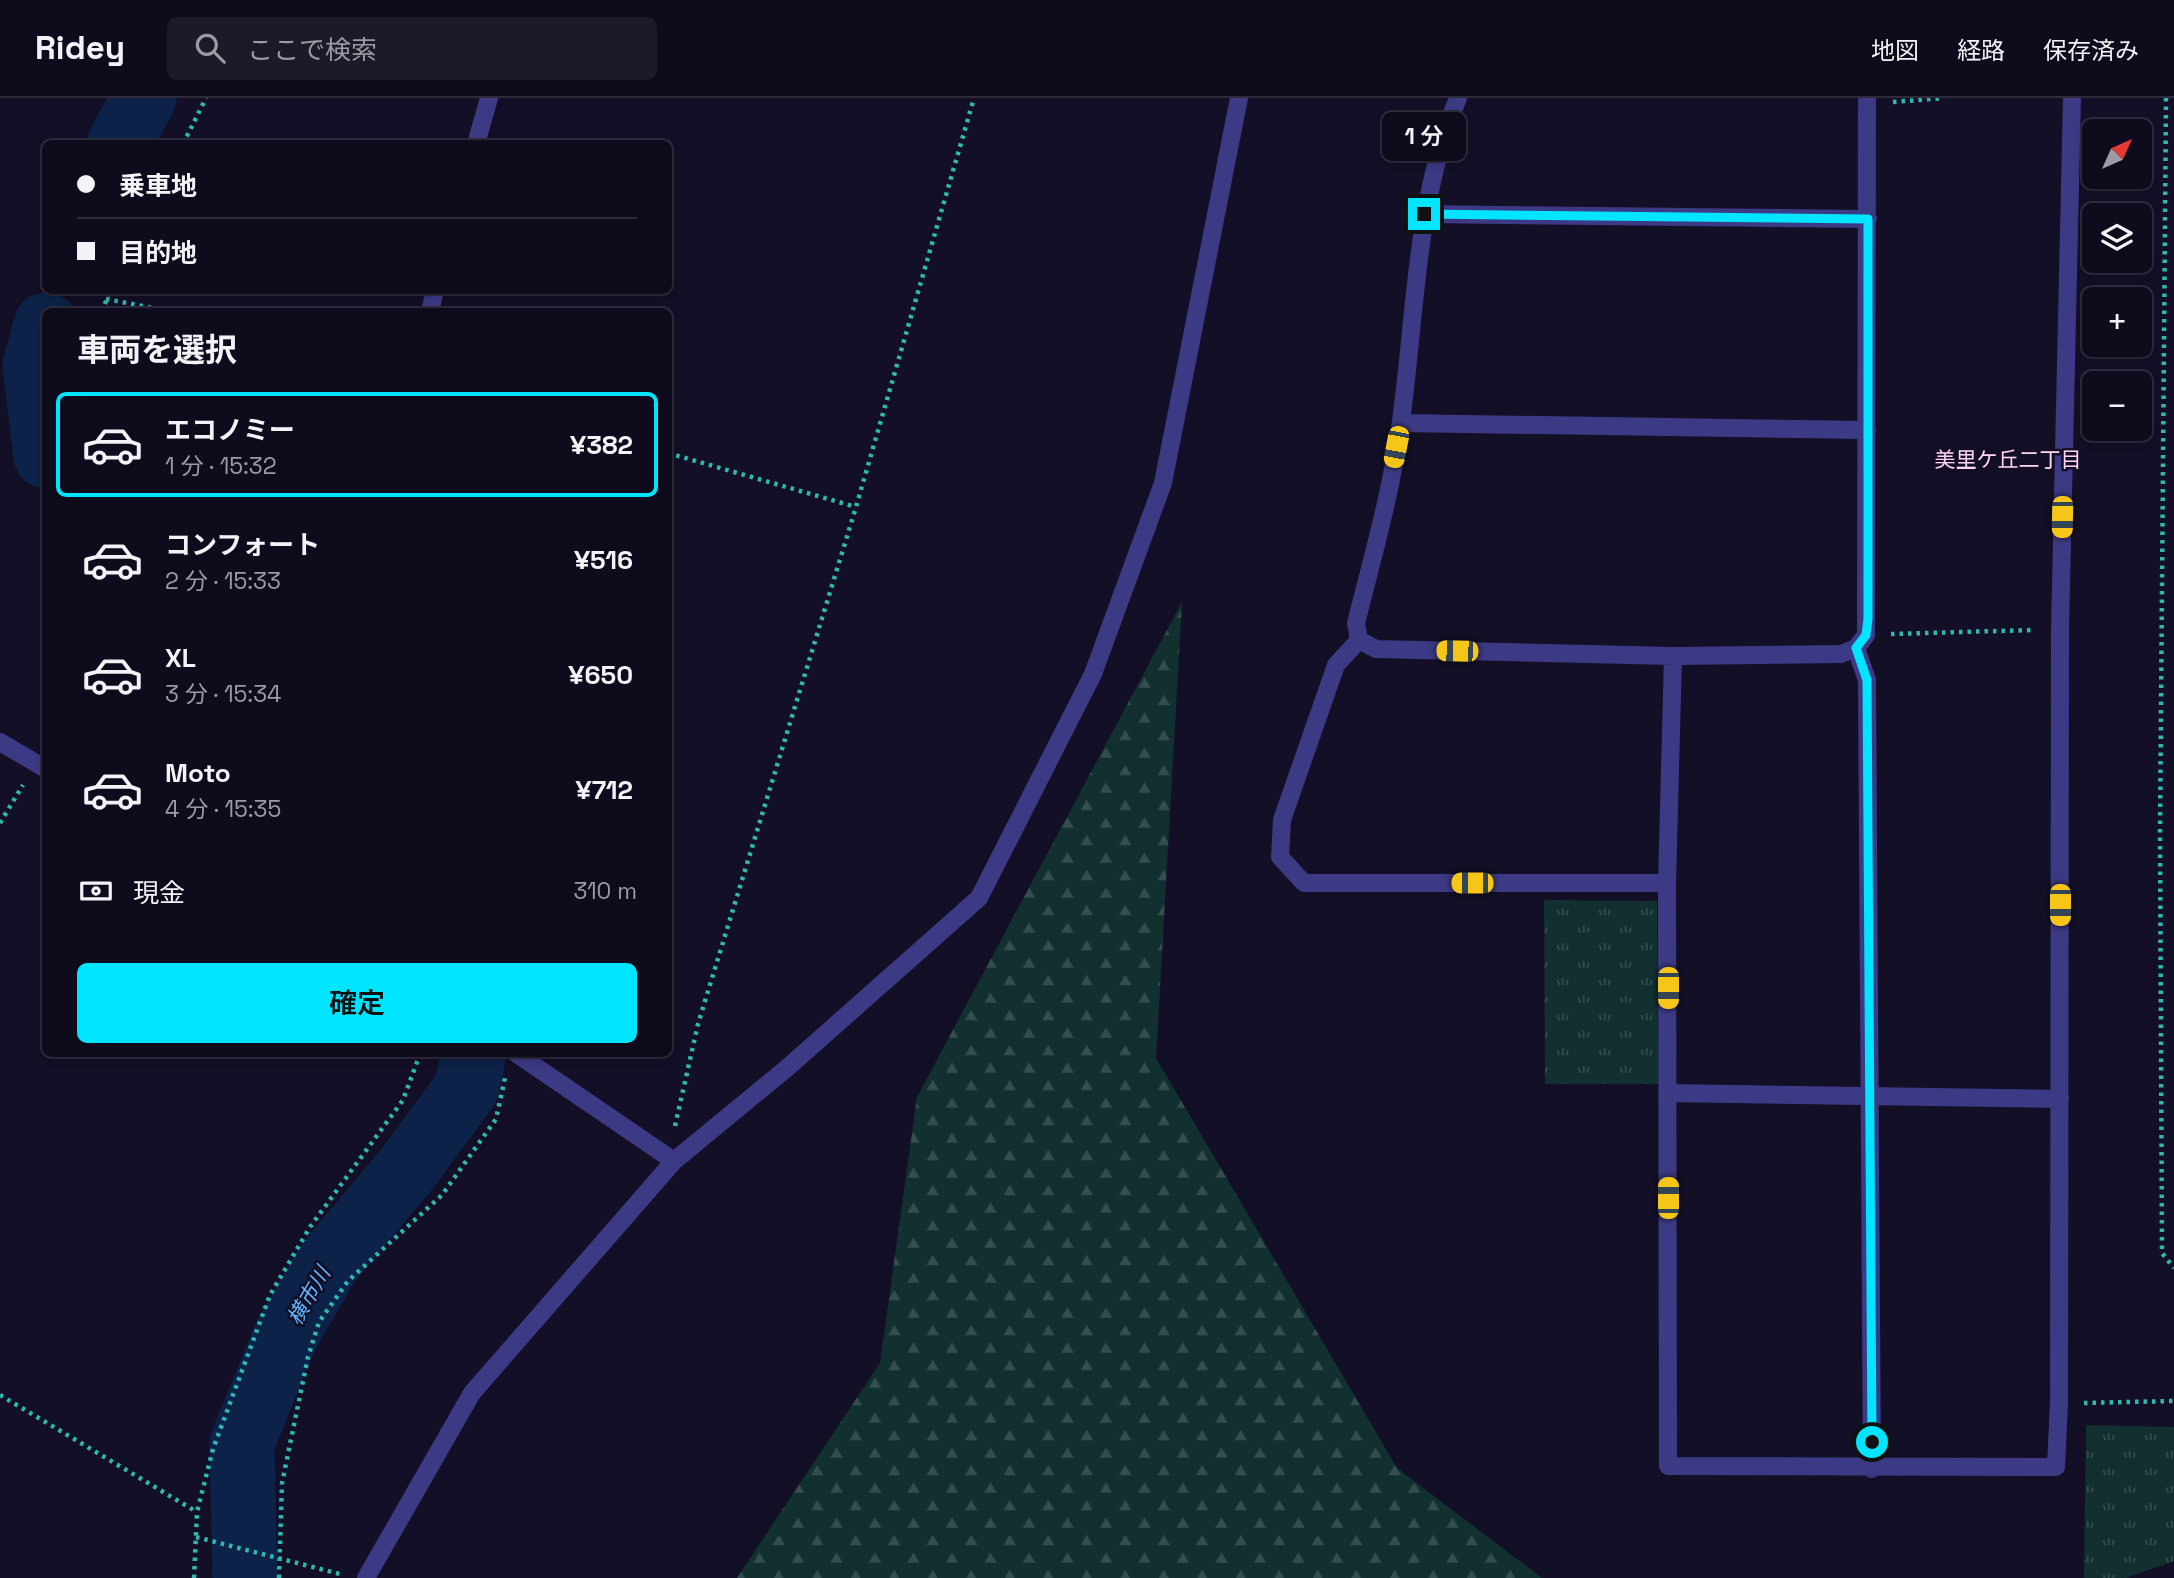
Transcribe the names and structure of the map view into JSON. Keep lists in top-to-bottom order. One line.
{"districts":["美里ケ丘二丁目"],"water":["横市川"],"north":"top right","page":{"header":"Ridey","search":"ここで検索","nav":["地図","経路","保存済み"],"bubble":"1 分","map_buttons":["+","−"],"banner":["乗車地","目的地"],"heading":"車両を選択","list":[{"name":"エコノミー","note":"1 分 · 15:32","value":"¥382"},{"name":"コンフォート","note":"2 分 · 15:33","value":"¥516"},{"name":"XL","note":"3 分 · 15:34","value":"¥650"},{"name":"Moto","note":"4 分 · 15:35","value":"¥712"}],"pay":["現金","310 m"],"buttons":"確定"}}
